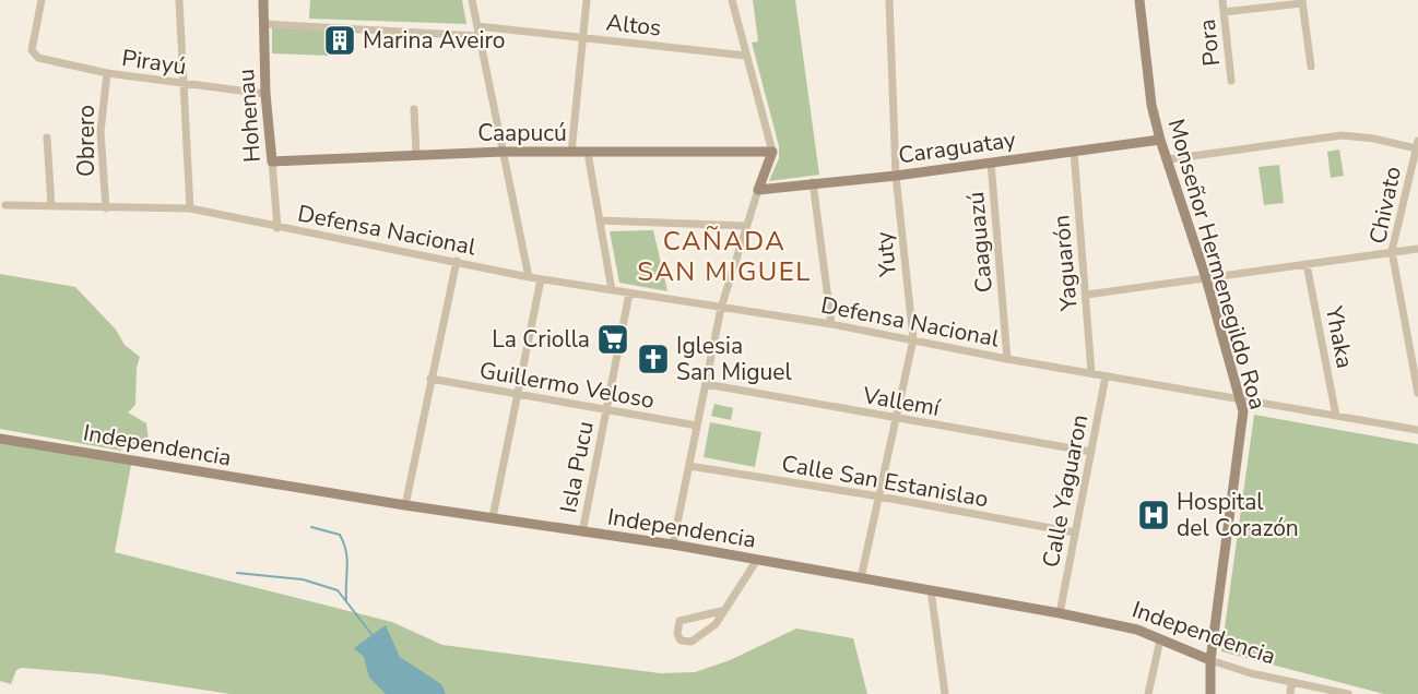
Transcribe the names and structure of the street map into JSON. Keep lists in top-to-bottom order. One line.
{"streets":{"street":["Altos","Pora","Pirayú","Hohenau","Caapucú","Obrero","Caraguatay","Chivato","Defensa Nacional","Caaguazú","Yuty","Yaguarón","Monseñor Hermenegildo Roa","Yhaka","Guillermo Veloso","Vallemí","Independencia","Isla Pucu","Calle San Estanislao","Calle Yaguaron"]},"crossings":[["Pirayú","Hohenau"],["Pirayú","Obrero"],["Hohenau","Caapucú"],["Hohenau","Defensa Nacional"],["Obrero","Defensa Nacional"],["Caraguatay","Caaguazú"],["Caraguatay","Yuty"],["Caraguatay","Yaguarón"],["Caraguatay","Monseñor Hermenegildo Roa"],["Defensa Nacional","Caaguazú"],["Defensa Nacional","Yuty"],["Defensa Nacional","Yaguarón"],["Defensa Nacional","Monseñor Hermenegildo Roa"],["Defensa Nacional","Yhaka"],["Defensa Nacional","Isla Pucu"],["Defensa Nacional","Calle Yaguaron"],["Yuty","Vallemí"],["Yuty","Independencia"],["Yuty","Calle San Estanislao"],["Monseñor Hermenegildo Roa","Independencia"],["Guillermo Veloso","Isla Pucu"],["Vallemí","Calle Yaguaron"],["Independencia","Isla Pucu"],["Independencia","Calle Yaguaron"],["Calle San Estanislao","Calle Yaguaron"]],"districts":["CAÑADA SAN MIGUEL"],"places":{"building":["Marina Aveiro"],"supermarket":["La Criolla"],"church":["Iglesia San Miguel"],"hospital":["Hospital del Corazón"]}}
